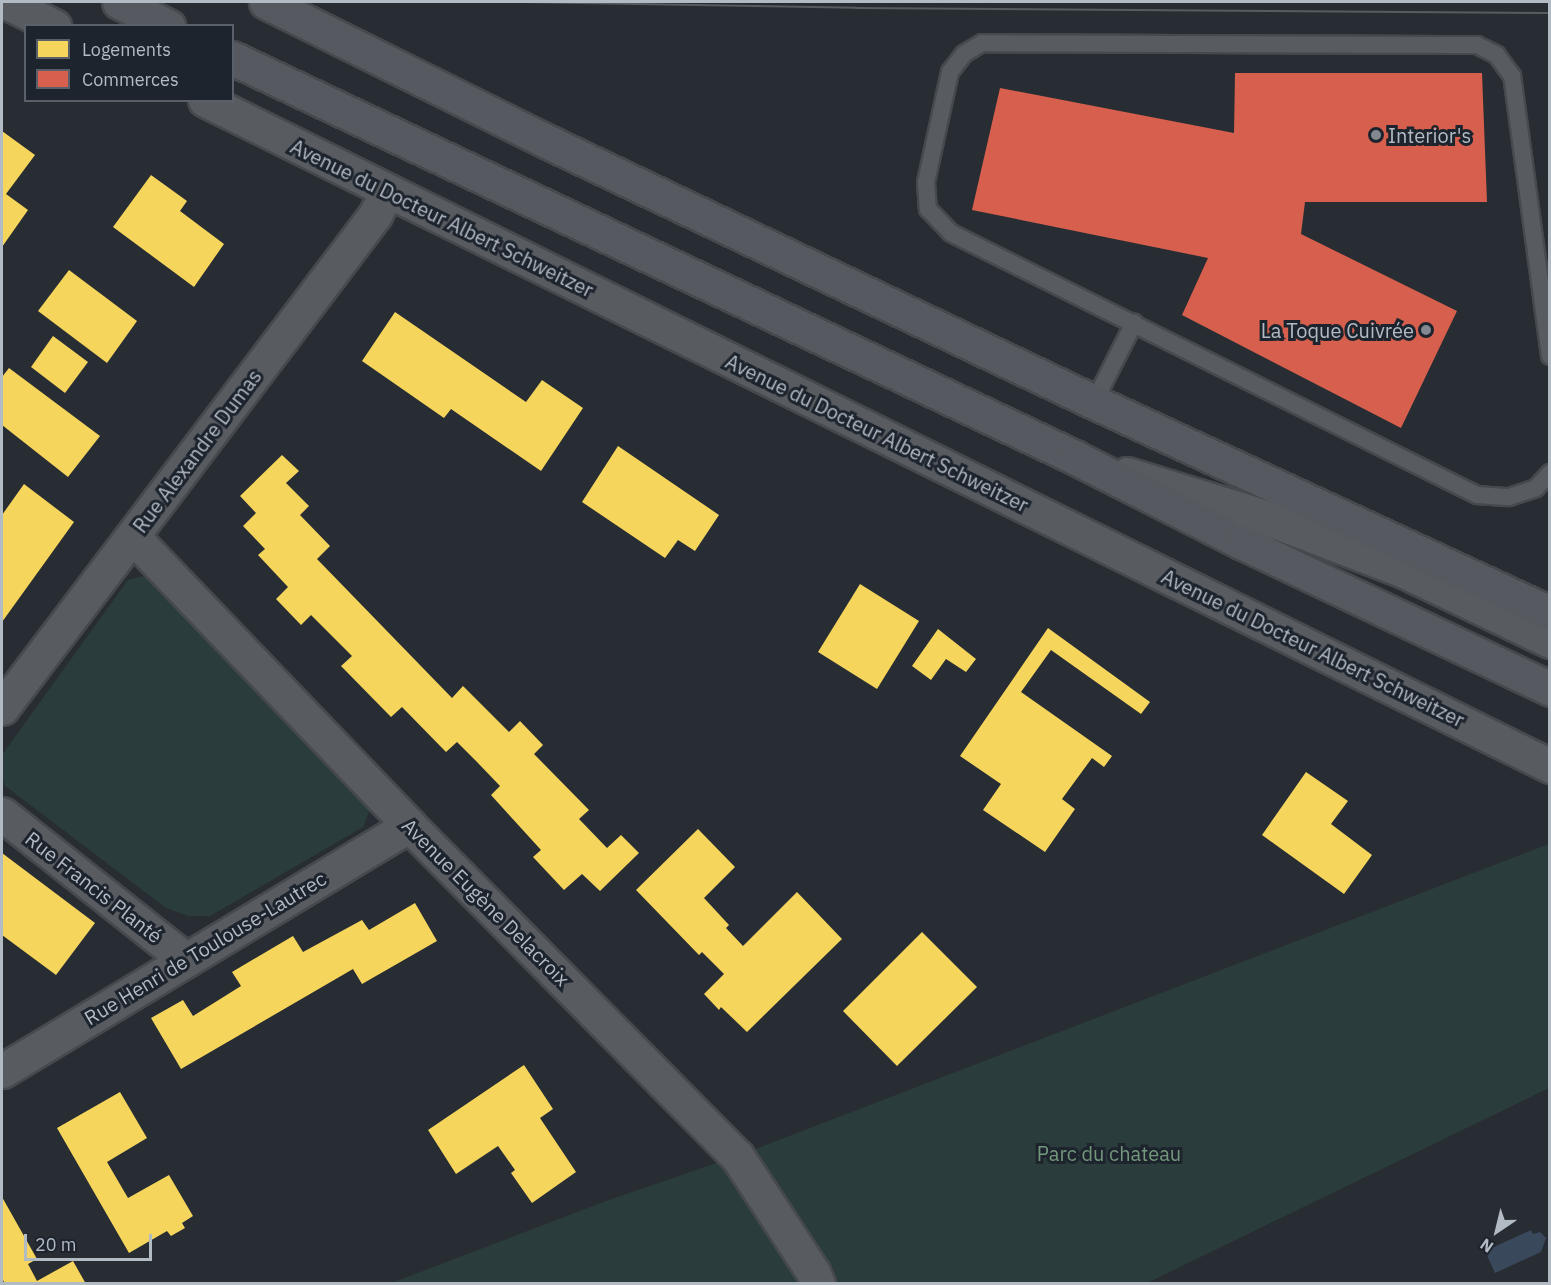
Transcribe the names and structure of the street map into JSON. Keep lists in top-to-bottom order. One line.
{"streets":{"street":["Avenue du Docteur Albert Schweitzer","Rue Alexandre Dumas","Rue Francis Planté","Avenue Eugène Delacroix","Rue Henri de Toulouse-Lautrec"]},"crossings":[["Avenue du Docteur Albert Schweitzer","Rue Alexandre Dumas"],["Rue Alexandre Dumas","Avenue Eugène Delacroix"],["Rue Francis Planté","Rue Henri de Toulouse-Lautrec"],["Avenue Eugène Delacroix","Rue Henri de Toulouse-Lautrec"]],"parks":["Parc du chateau"],"places":["Interior's","La Toque Cuivrée"],"legend":["Logements","Commerces"],"scale_bar":"20 m","north":"bottom left"}
